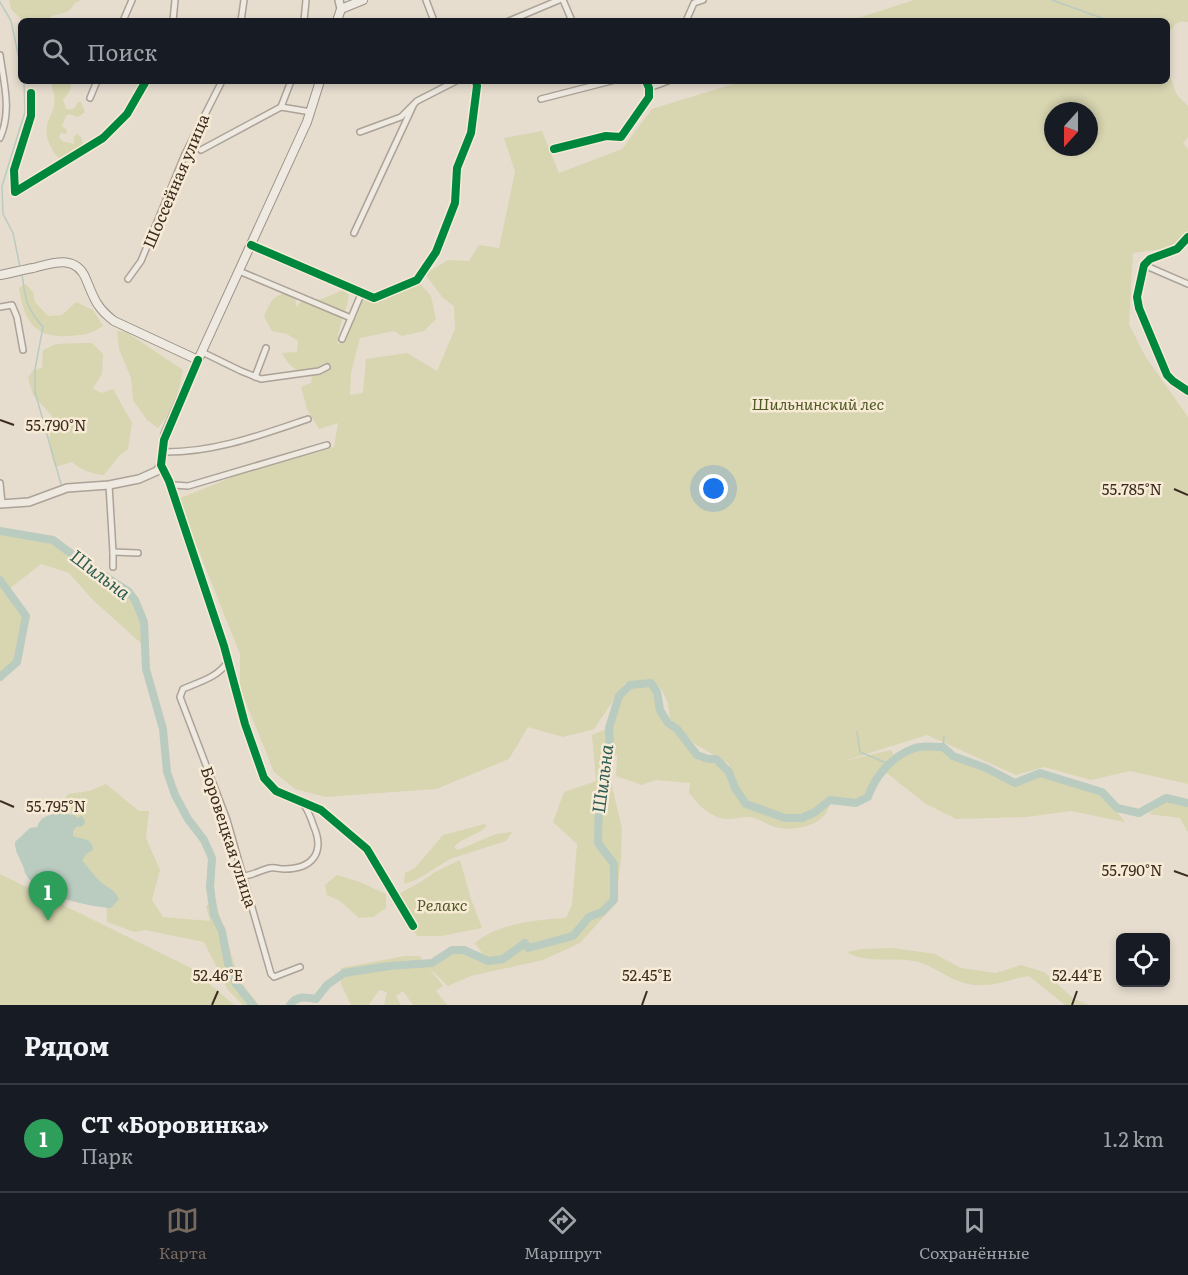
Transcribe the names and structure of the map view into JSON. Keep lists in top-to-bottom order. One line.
{"streets":{"street":["Шоссейная улица","Боровецкая улица"]},"water":["Шильна"],"parks":["Шильнинский лес","Релакс"],"north":"bottom","page":{"search":"Поиск","pins":"1","heading":"Рядом","list":[{"mark":"1","name":"СТ «Боровинка»","note":"Парк","value":"1.2 km"}],"nav":["Карта","Маршрут","Сохранённые"]},"coordinates":["55.790°N","55.785°N","55.795°N","52.46°E","52.45°E","52.44°E"]}
